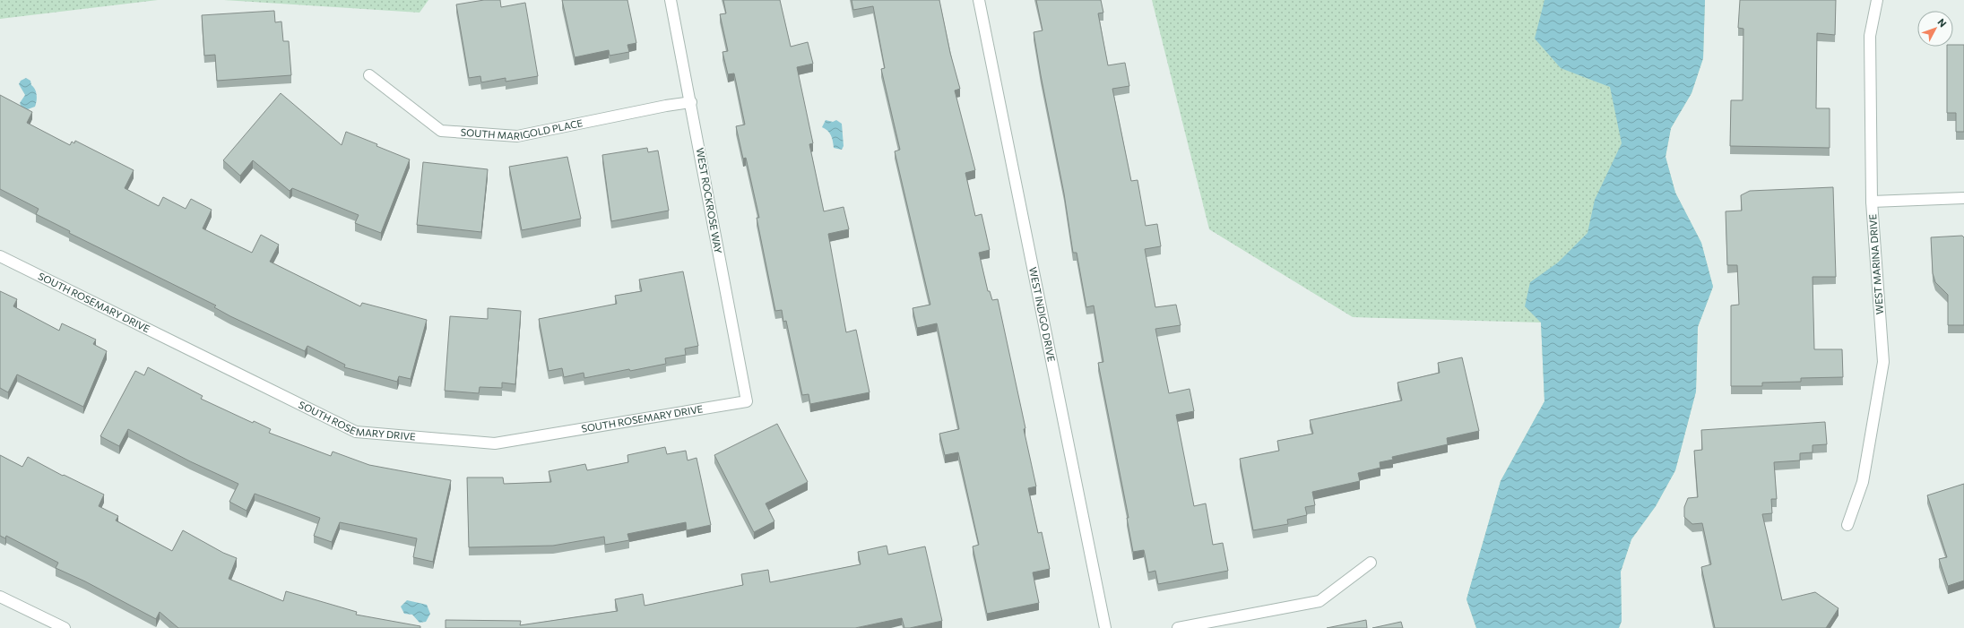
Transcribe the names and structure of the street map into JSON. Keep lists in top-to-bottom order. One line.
{"streets":{"street":["SOUTH MARIGOLD PLACE","WEST ROCKROSE WAY","WEST MARINA DRIVE","SOUTH ROSEMARY DRIVE","WEST INDIGO DRIVE"]},"crossings":[["SOUTH MARIGOLD PLACE","WEST ROCKROSE WAY"],["WEST ROCKROSE WAY","SOUTH ROSEMARY DRIVE"]],"north":"top right"}
